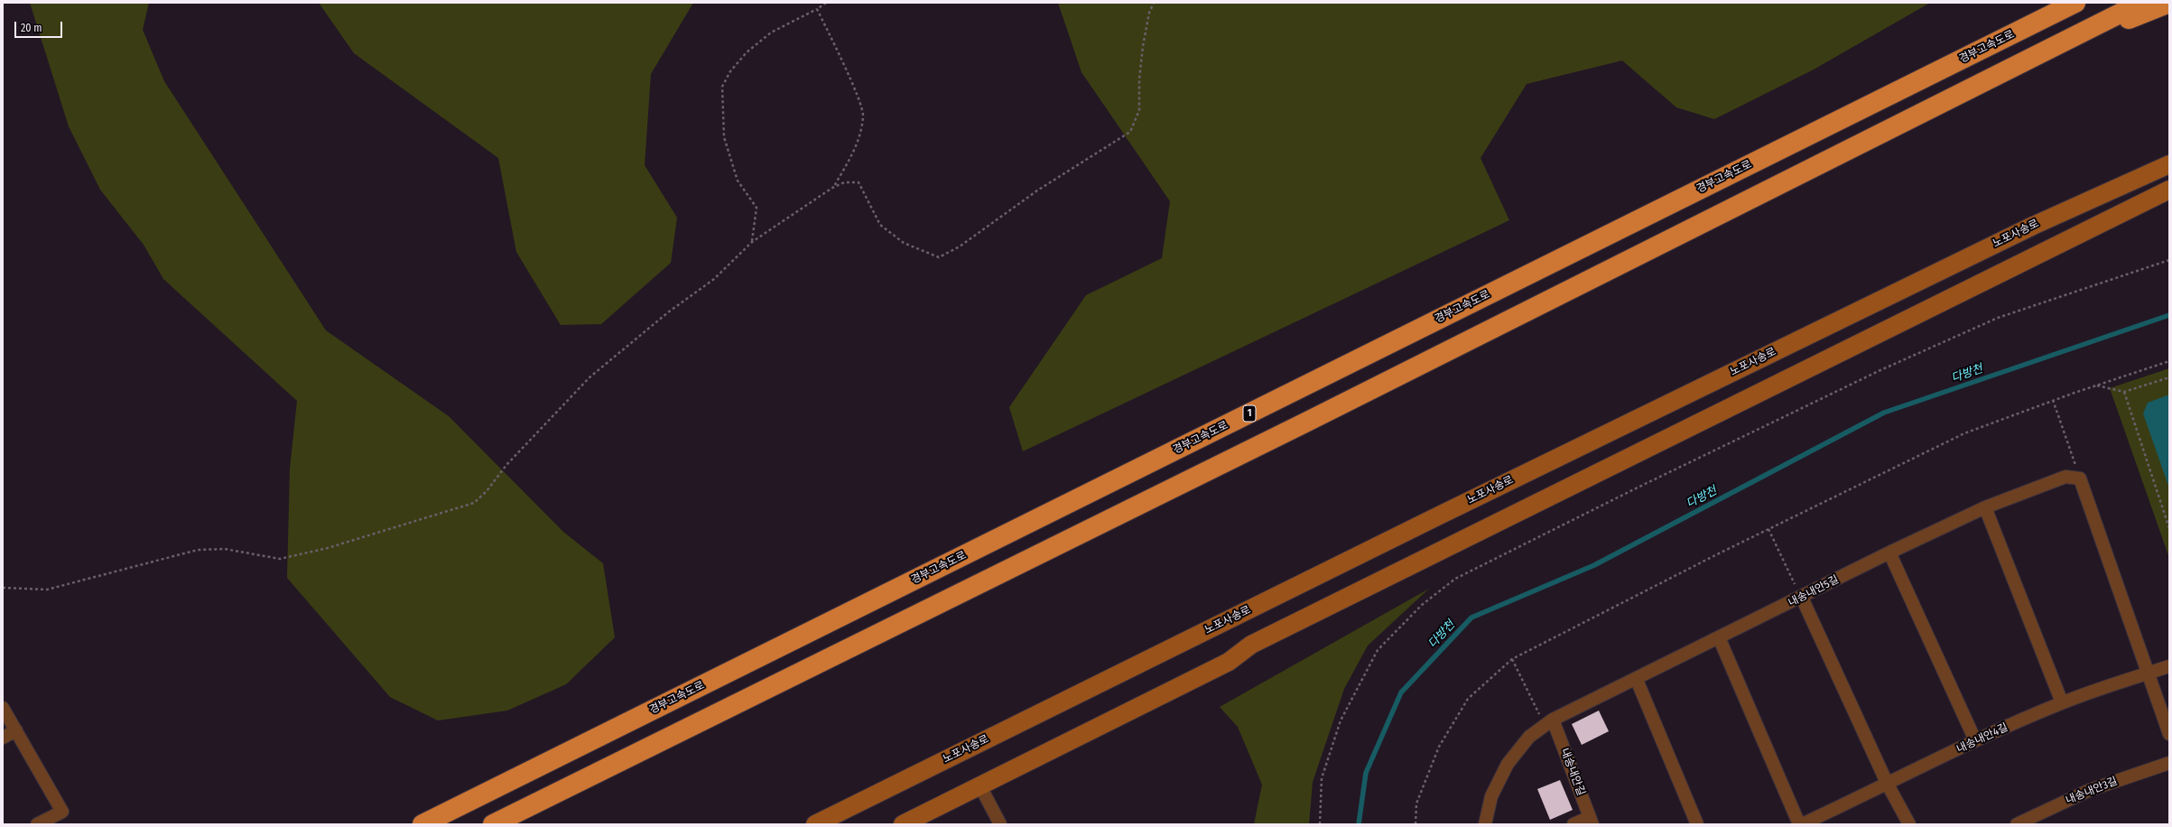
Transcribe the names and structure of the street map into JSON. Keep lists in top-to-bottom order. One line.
{"streets":{"highway":["경부고속도로","1"],"main road":["노포사송로"],"street":["내송내안5길","내송내안4길","내송내안길","내송내안3길"]},"crossings":[["내송내안5길","내송내안길"]],"water":["다방천"],"scale_bar":"20 m"}
